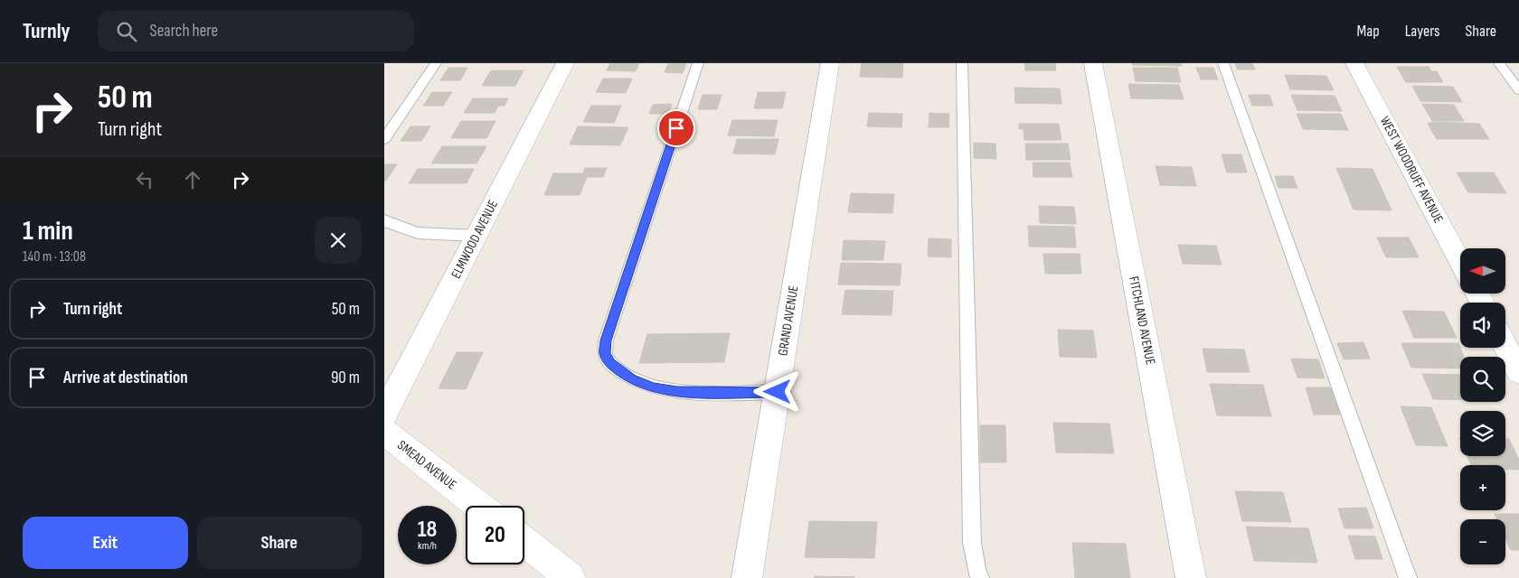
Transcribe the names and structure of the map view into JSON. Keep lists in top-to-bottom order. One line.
{"streets":{"street":["WEST WOODRUFF AVENUE","ELMWOOD AVENUE","GRAND AVENUE","FITCHLAND AVENUE","SMEAD AVENUE"]},"north":"left","page":{"header":"Turnly","search":"Search here","nav":["Map","Layers","Share"],"turn":["50 m","Turn right"],"heading":["1 min","140 m · 13:08"],"map_buttons":["+","−"],"list":[{"name":"Turn right","value":"50 m"},{"name":"Arrive at destination","value":"90 m"}],"speed":"18 km/h","limit":"20","buttons":["Exit","Share"]}}
